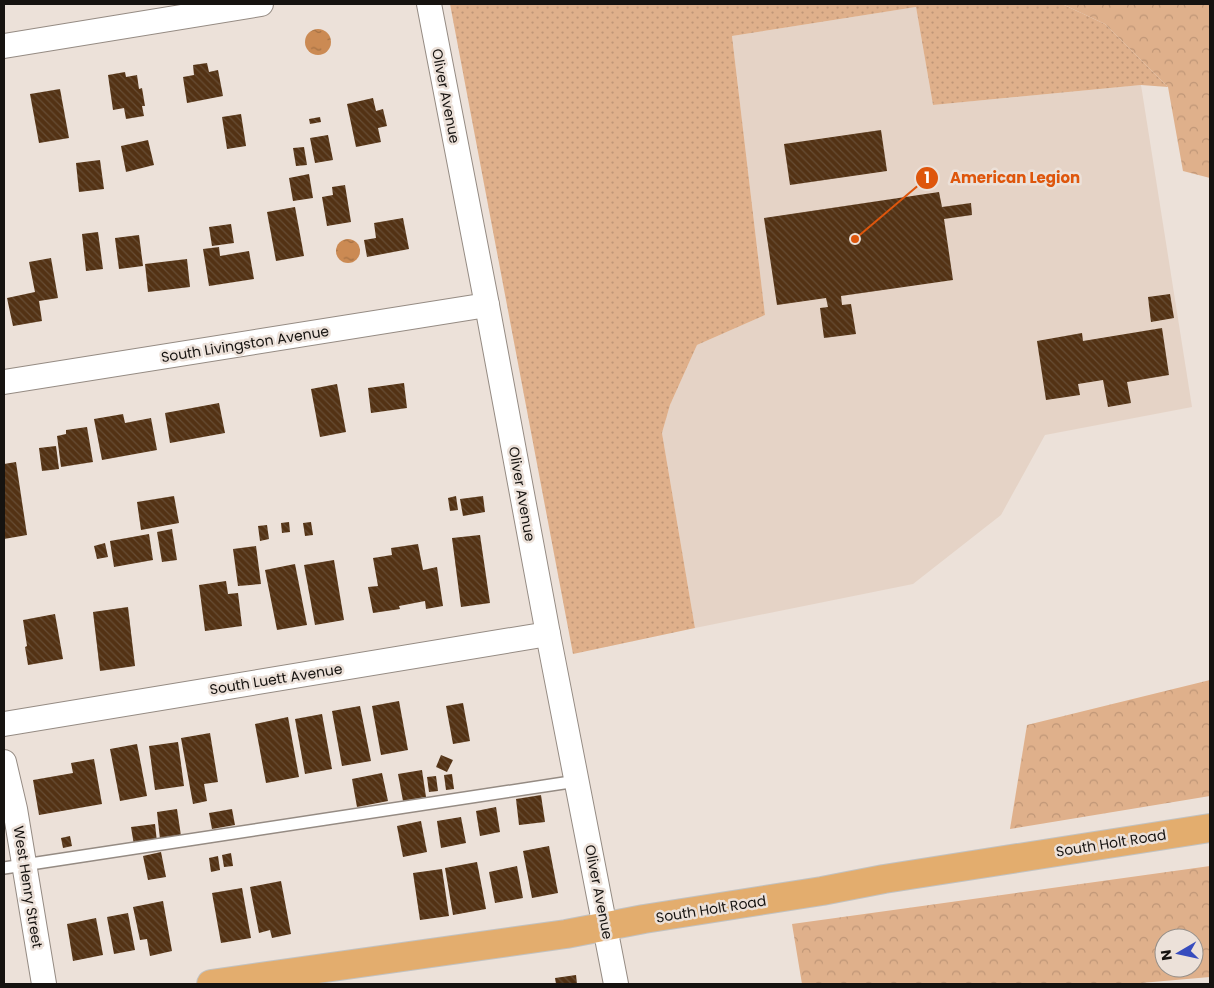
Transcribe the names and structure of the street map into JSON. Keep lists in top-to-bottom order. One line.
{"streets":{"main road":["South Holt Road"],"street":["Oliver Avenue","South Livingston Avenue","South Luett Avenue","West Henry Street"]},"crossings":[["Oliver Avenue","South Livingston Avenue"],["Oliver Avenue","South Luett Avenue"],["Oliver Avenue","South Holt Road"]],"places":["American Legion"],"north":"left"}
